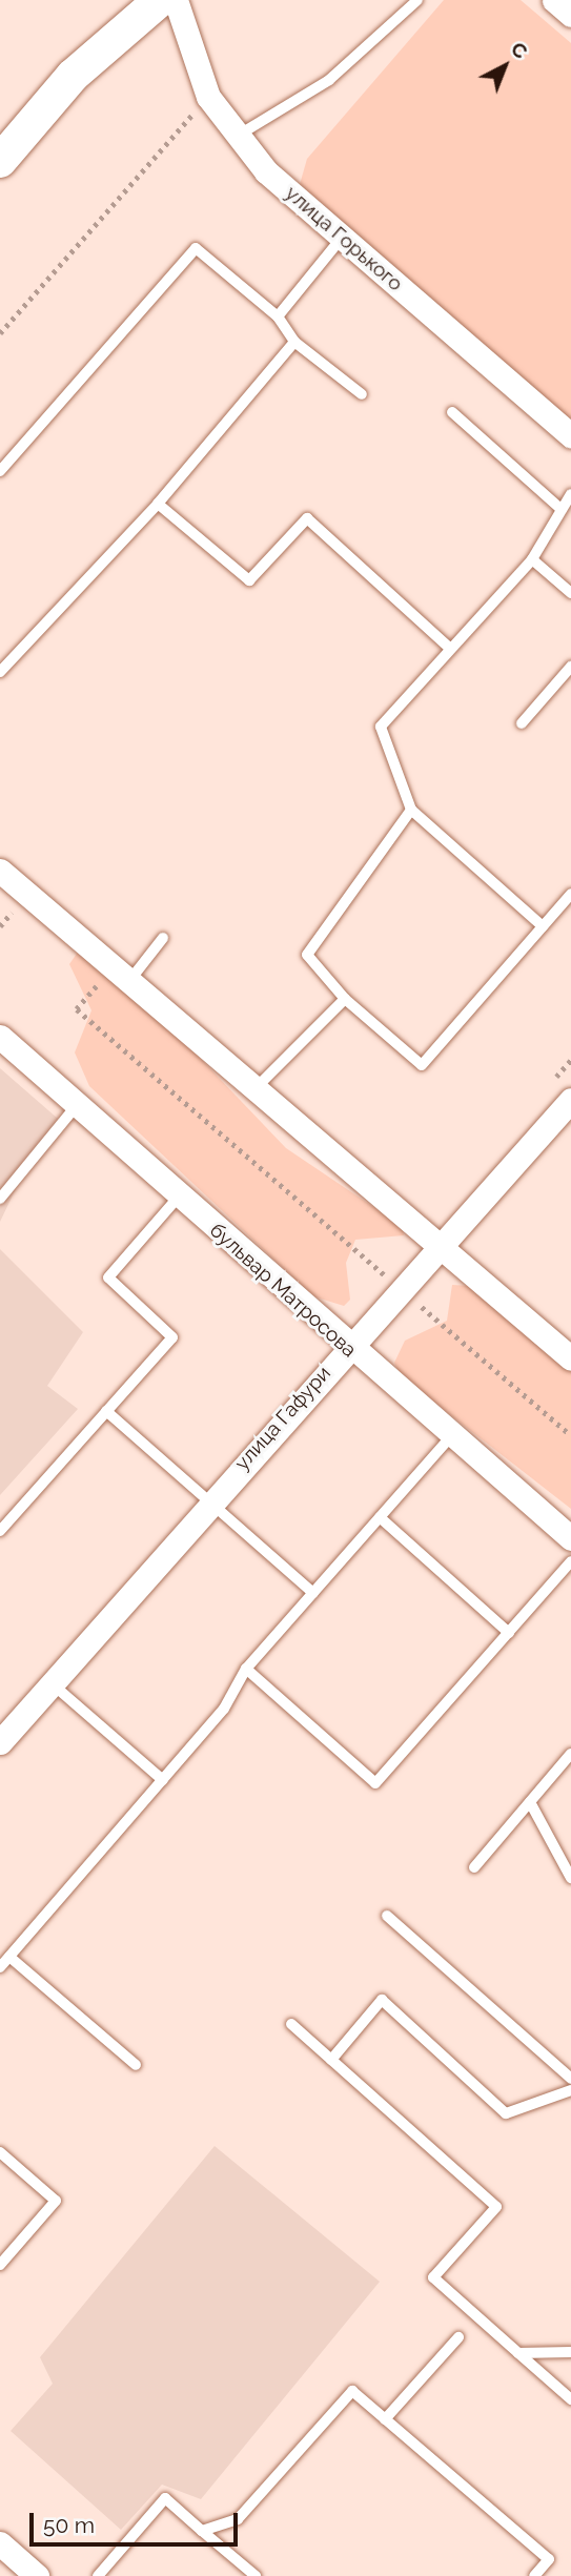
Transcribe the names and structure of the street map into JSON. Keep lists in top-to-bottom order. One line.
{"streets":{"street":["улица Горького","бульвар Матросова","улица Гафури"]},"crossings":[["бульвар Матросова","улица Гафури"]],"scale_bar":"50 m","north":"top right"}
